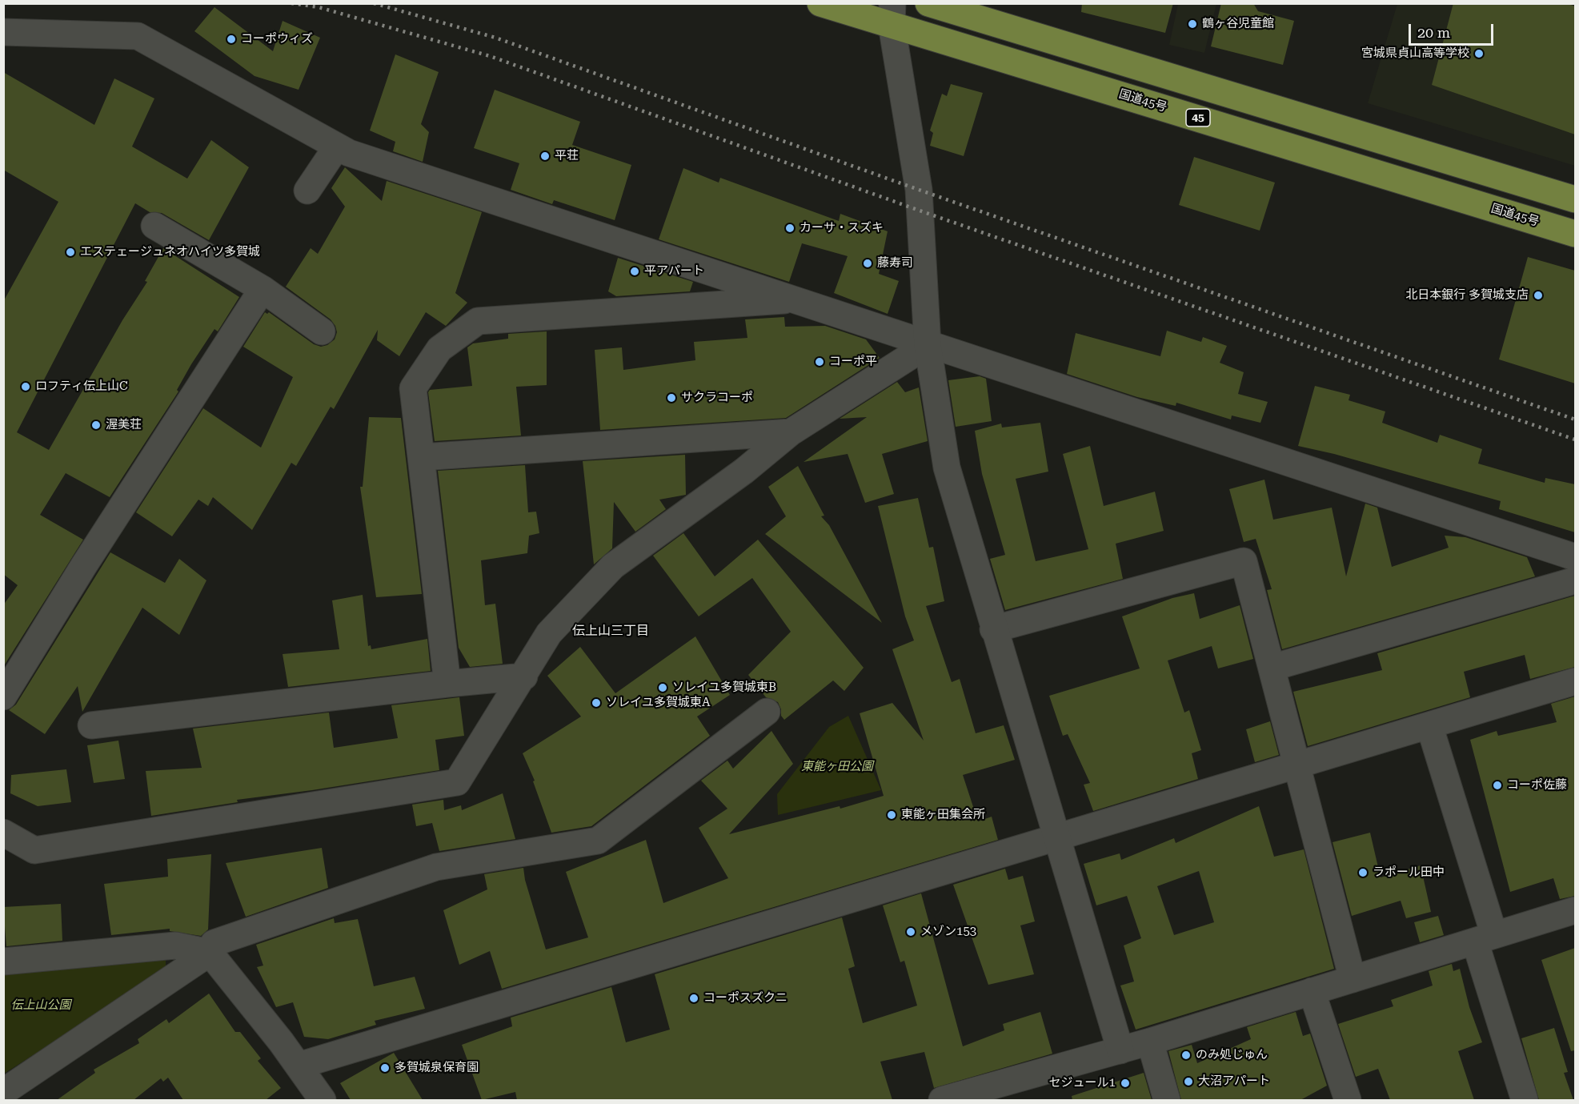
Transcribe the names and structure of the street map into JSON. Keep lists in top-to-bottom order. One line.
{"streets":{"highway":["国道45号","45"]},"districts":["伝上山三丁目"],"parks":["東能ヶ田公園","伝上山公園"],"places":["鶴ヶ谷児童館","コーポウィズ","宮城県貞山高等学校","平荘","カーサ・スズキ","エステェージュネオハイツ多賀城","藤寿司","平アパート","北日本銀行 多賀城支店","コーポ平","ロフティ伝上山C","サクラコーポ","渥美荘","ソレイユ多賀城東B","ソレイユ多賀城東A","コーポ佐藤","東能ヶ田集会所","ラポール田中","メゾン153","コーポスズクニ","のみ処じゅん","多賀城泉保育園","大沼アパート","セジュール1"],"scale_bar":"20 m"}
